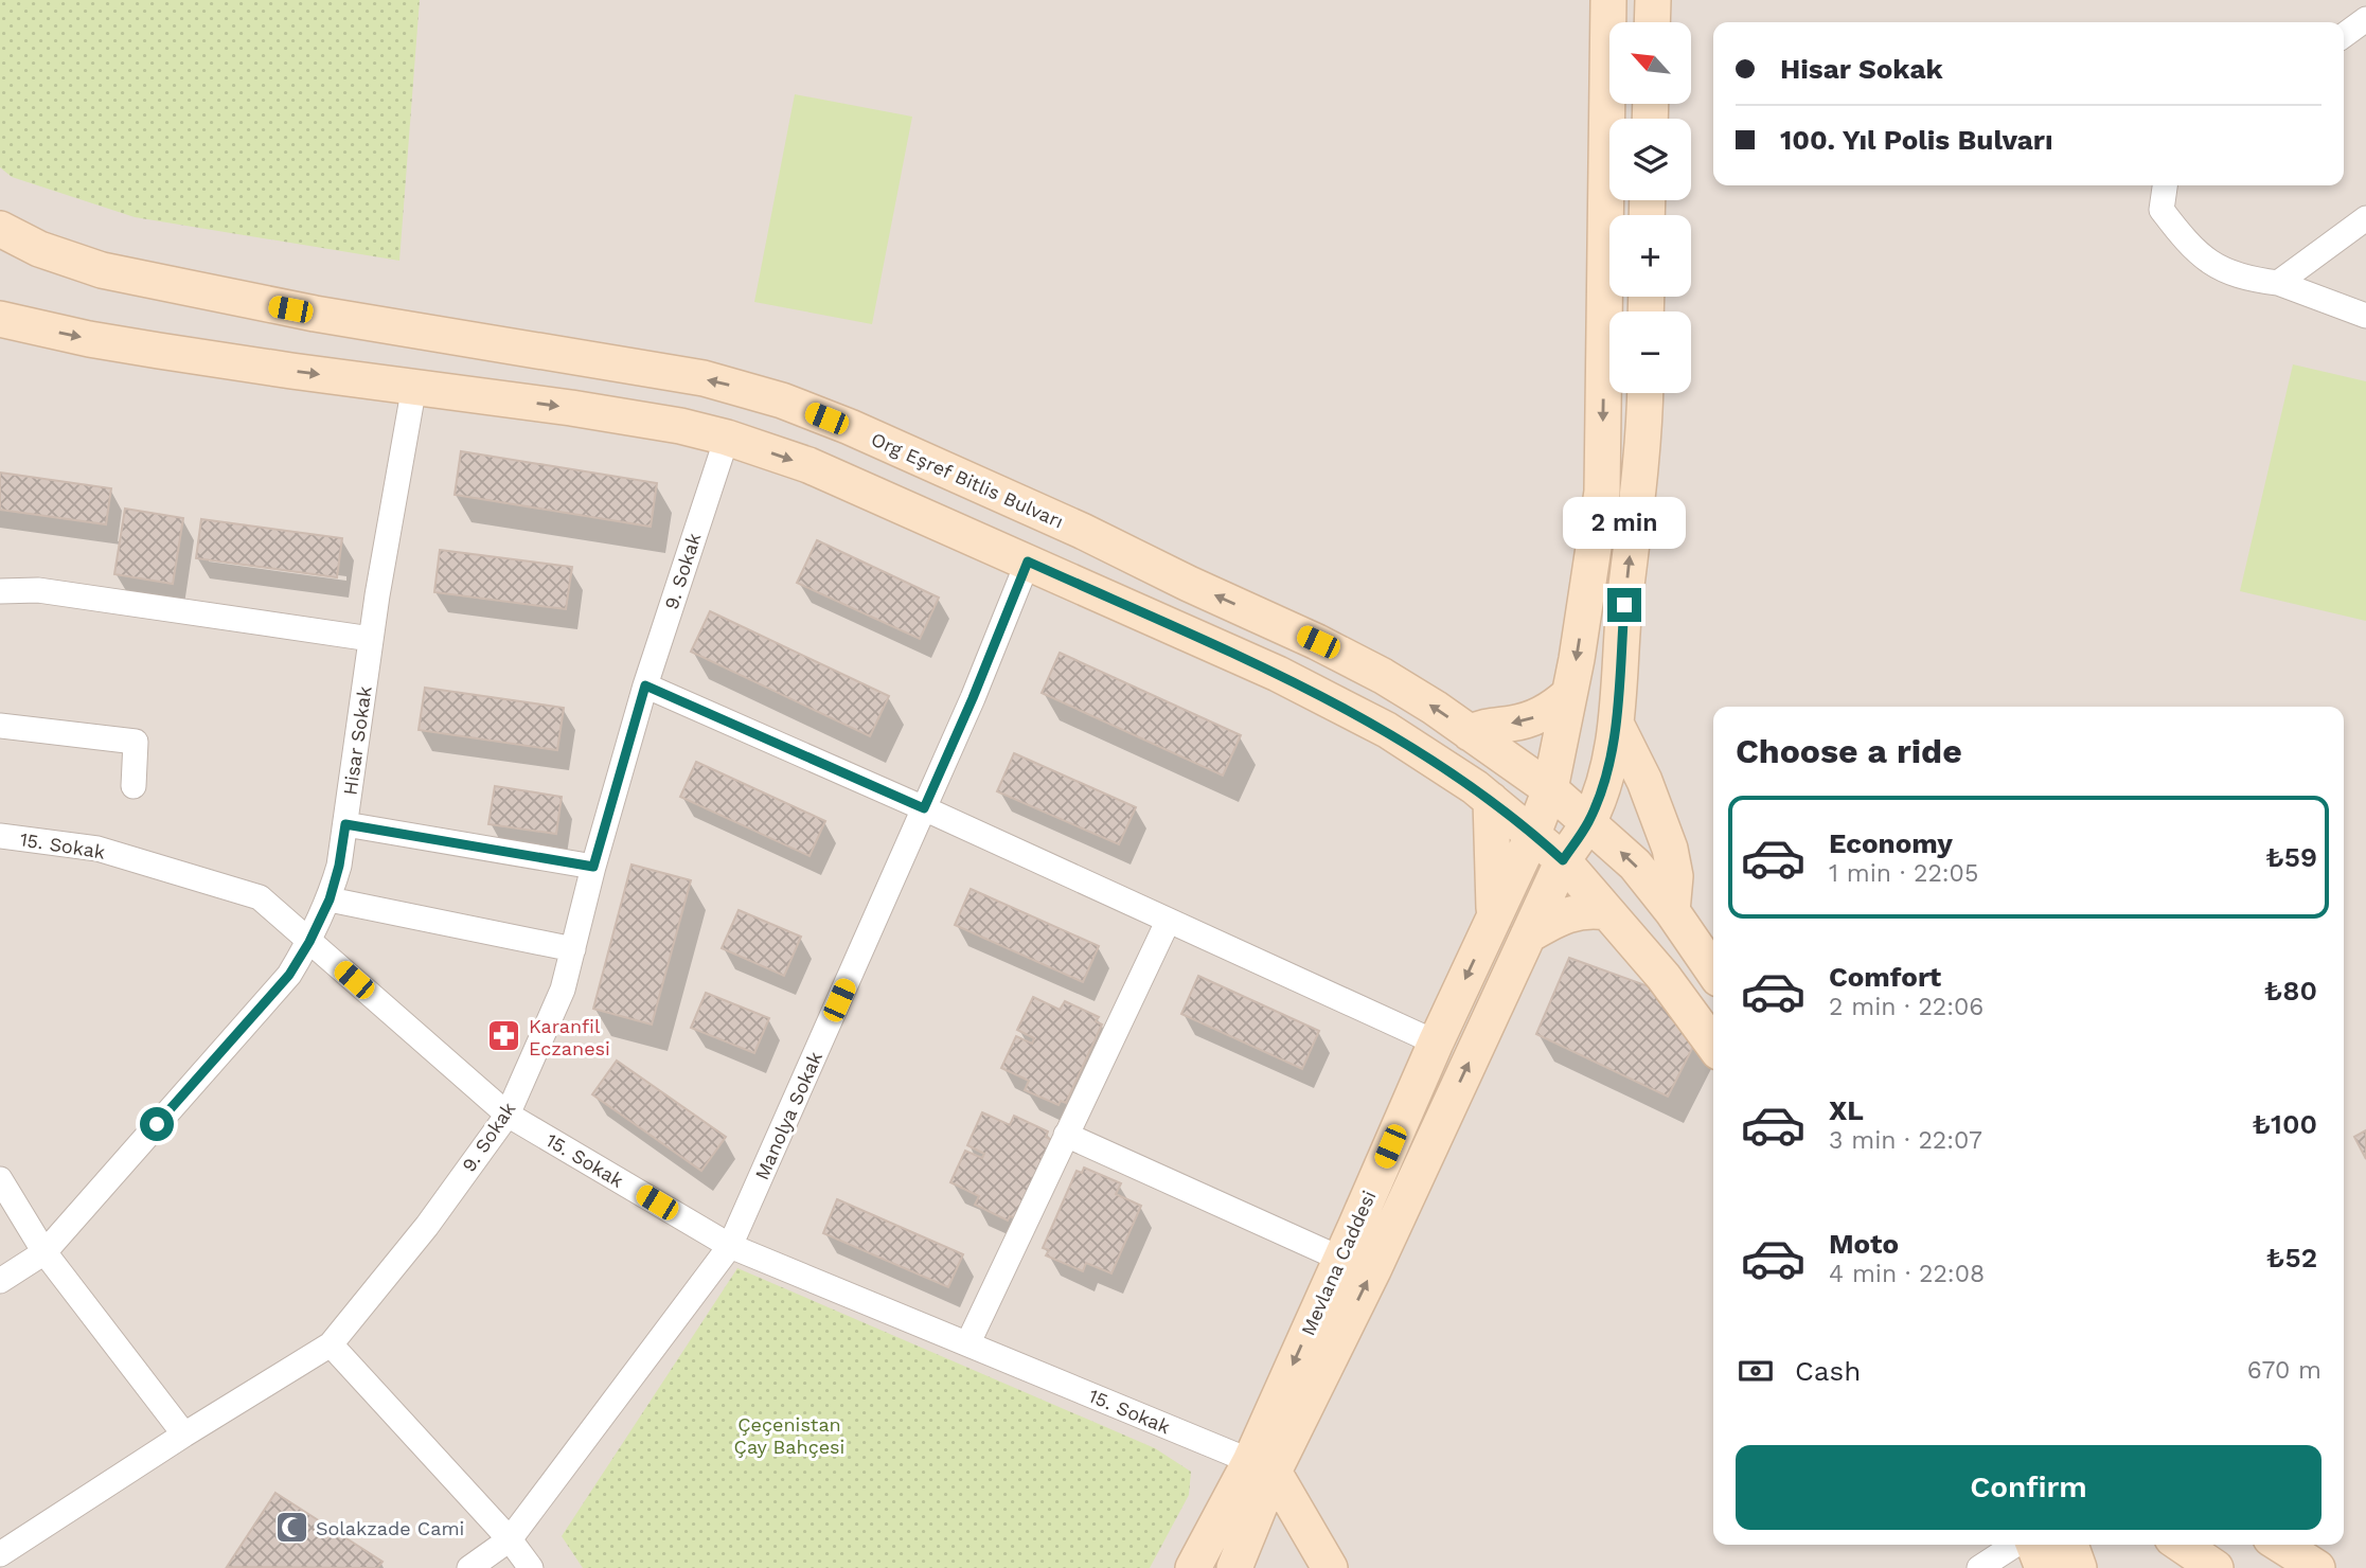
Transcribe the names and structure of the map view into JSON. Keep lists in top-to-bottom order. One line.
{"streets":{"main road":["Org Eşref Bitlis Bulvarı","Mevlana Caddesi"],"street":["9. Sokak","Hisar Sokak","15. Sokak","Manolya Sokak"]},"crossings":[["Org Eşref Bitlis Bulvarı","Mevlana Caddesi"],["9. Sokak","15. Sokak"],["Hisar Sokak","15. Sokak"],["15. Sokak","Manolya Sokak"],["15. Sokak","Mevlana Caddesi"]],"parks":["Çeçenistan Çay Bahçesi"],"places":{"pharmacy":["Karanfil Eczanesi"],"mosque":["Solakzade Cami"]},"north":"top left","page":{"map_buttons":["+","−"],"banner":["Hisar Sokak","100. Yıl Polis Bulvarı"],"bubble":"2 min","heading":"Choose a ride","list":[{"name":"Economy","note":"1 min · 22:05","value":"₺59"},{"name":"Comfort","note":"2 min · 22:06","value":"₺80"},{"name":"XL","note":"3 min · 22:07","value":"₺100"},{"name":"Moto","note":"4 min · 22:08","value":"₺52"}],"pay":["Cash","670 m"],"buttons":"Confirm"}}
